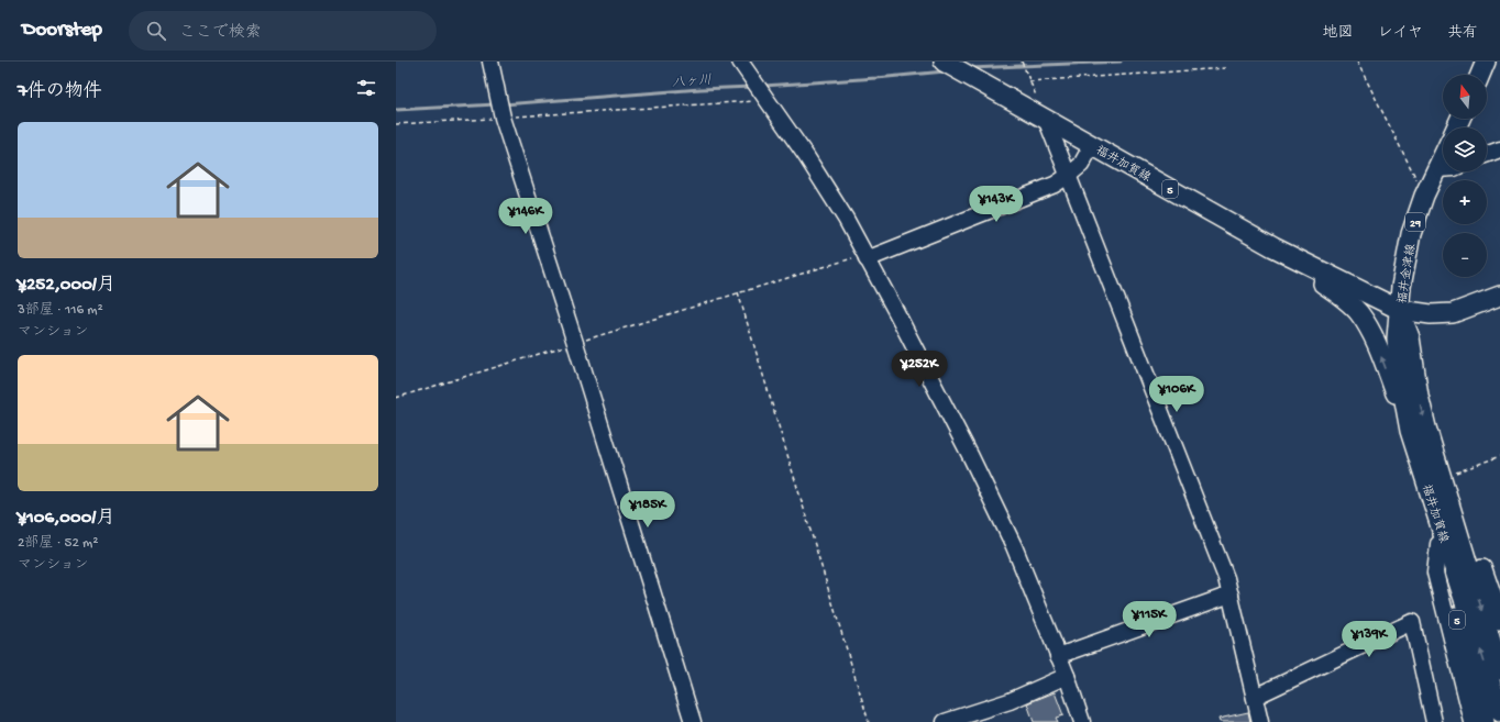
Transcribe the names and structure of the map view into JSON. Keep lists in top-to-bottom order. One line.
{"streets":{"main road":["福井加賀線","5","29","福井金津線"]},"crossings":[["福井加賀線","5"],["福井加賀線","福井金津線"]],"water":["八ヶ川"],"north":"top","page":{"header":"Doorstep","search":"ここで検索","nav":["地図","レイヤ","共有"],"heading":"7件の物件","map_buttons":["+","−"],"list":[{"name":"¥252,000/月","note":"3部屋 · 116 m² · マンション"},{"name":"¥106,000/月","note":"2部屋 · 52 m² · マンション"}],"price":["¥143K","¥146K","¥252K","¥106K","¥185K","¥115K","¥139K"]}}
